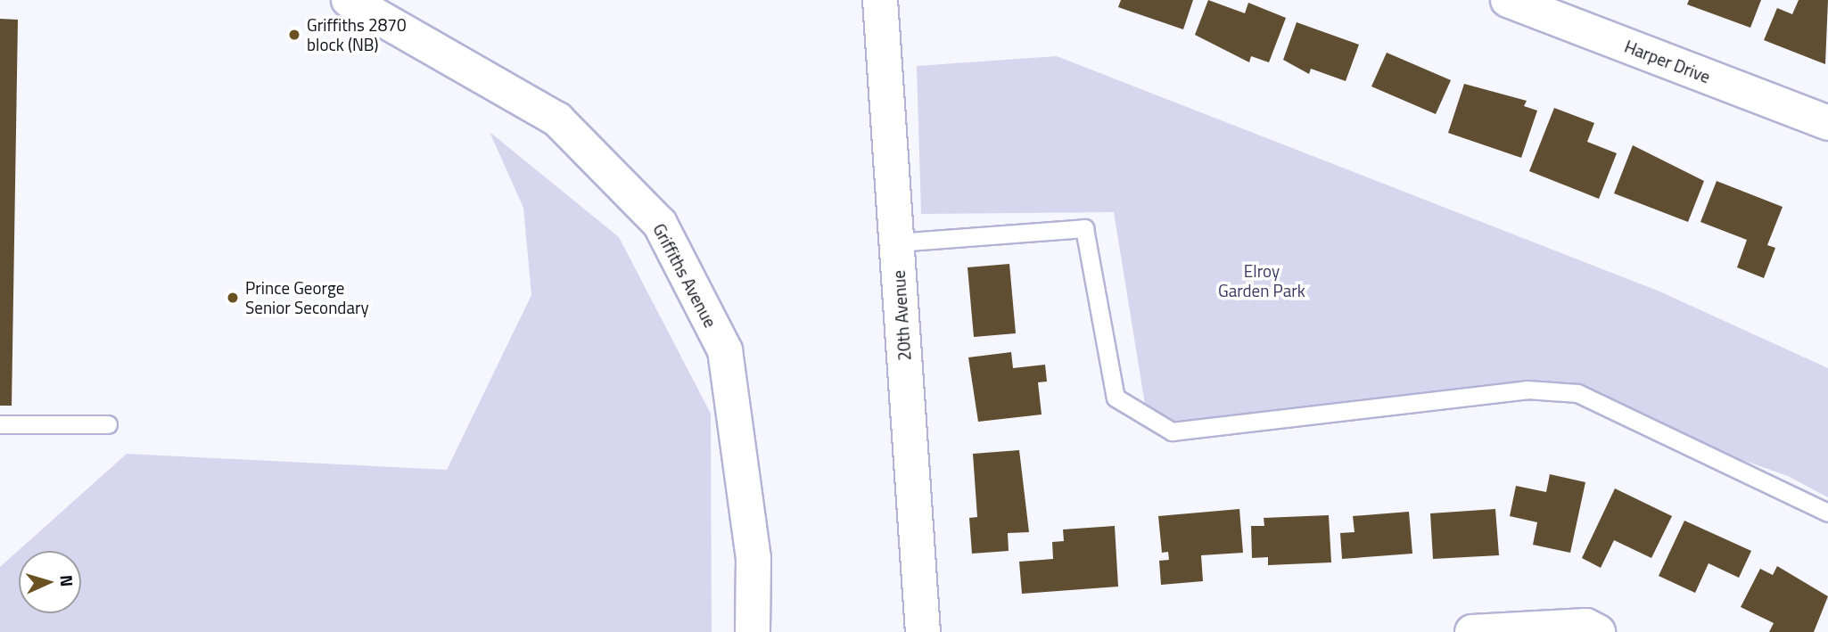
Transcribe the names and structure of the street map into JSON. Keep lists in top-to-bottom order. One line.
{"streets":{"street":["Harper Drive","Griffiths Avenue","20th Avenue"]},"parks":["Elroy Garden Park"],"places":["Griffiths 2870 block (NB)","Prince George Senior Secondary"],"north":"right"}
